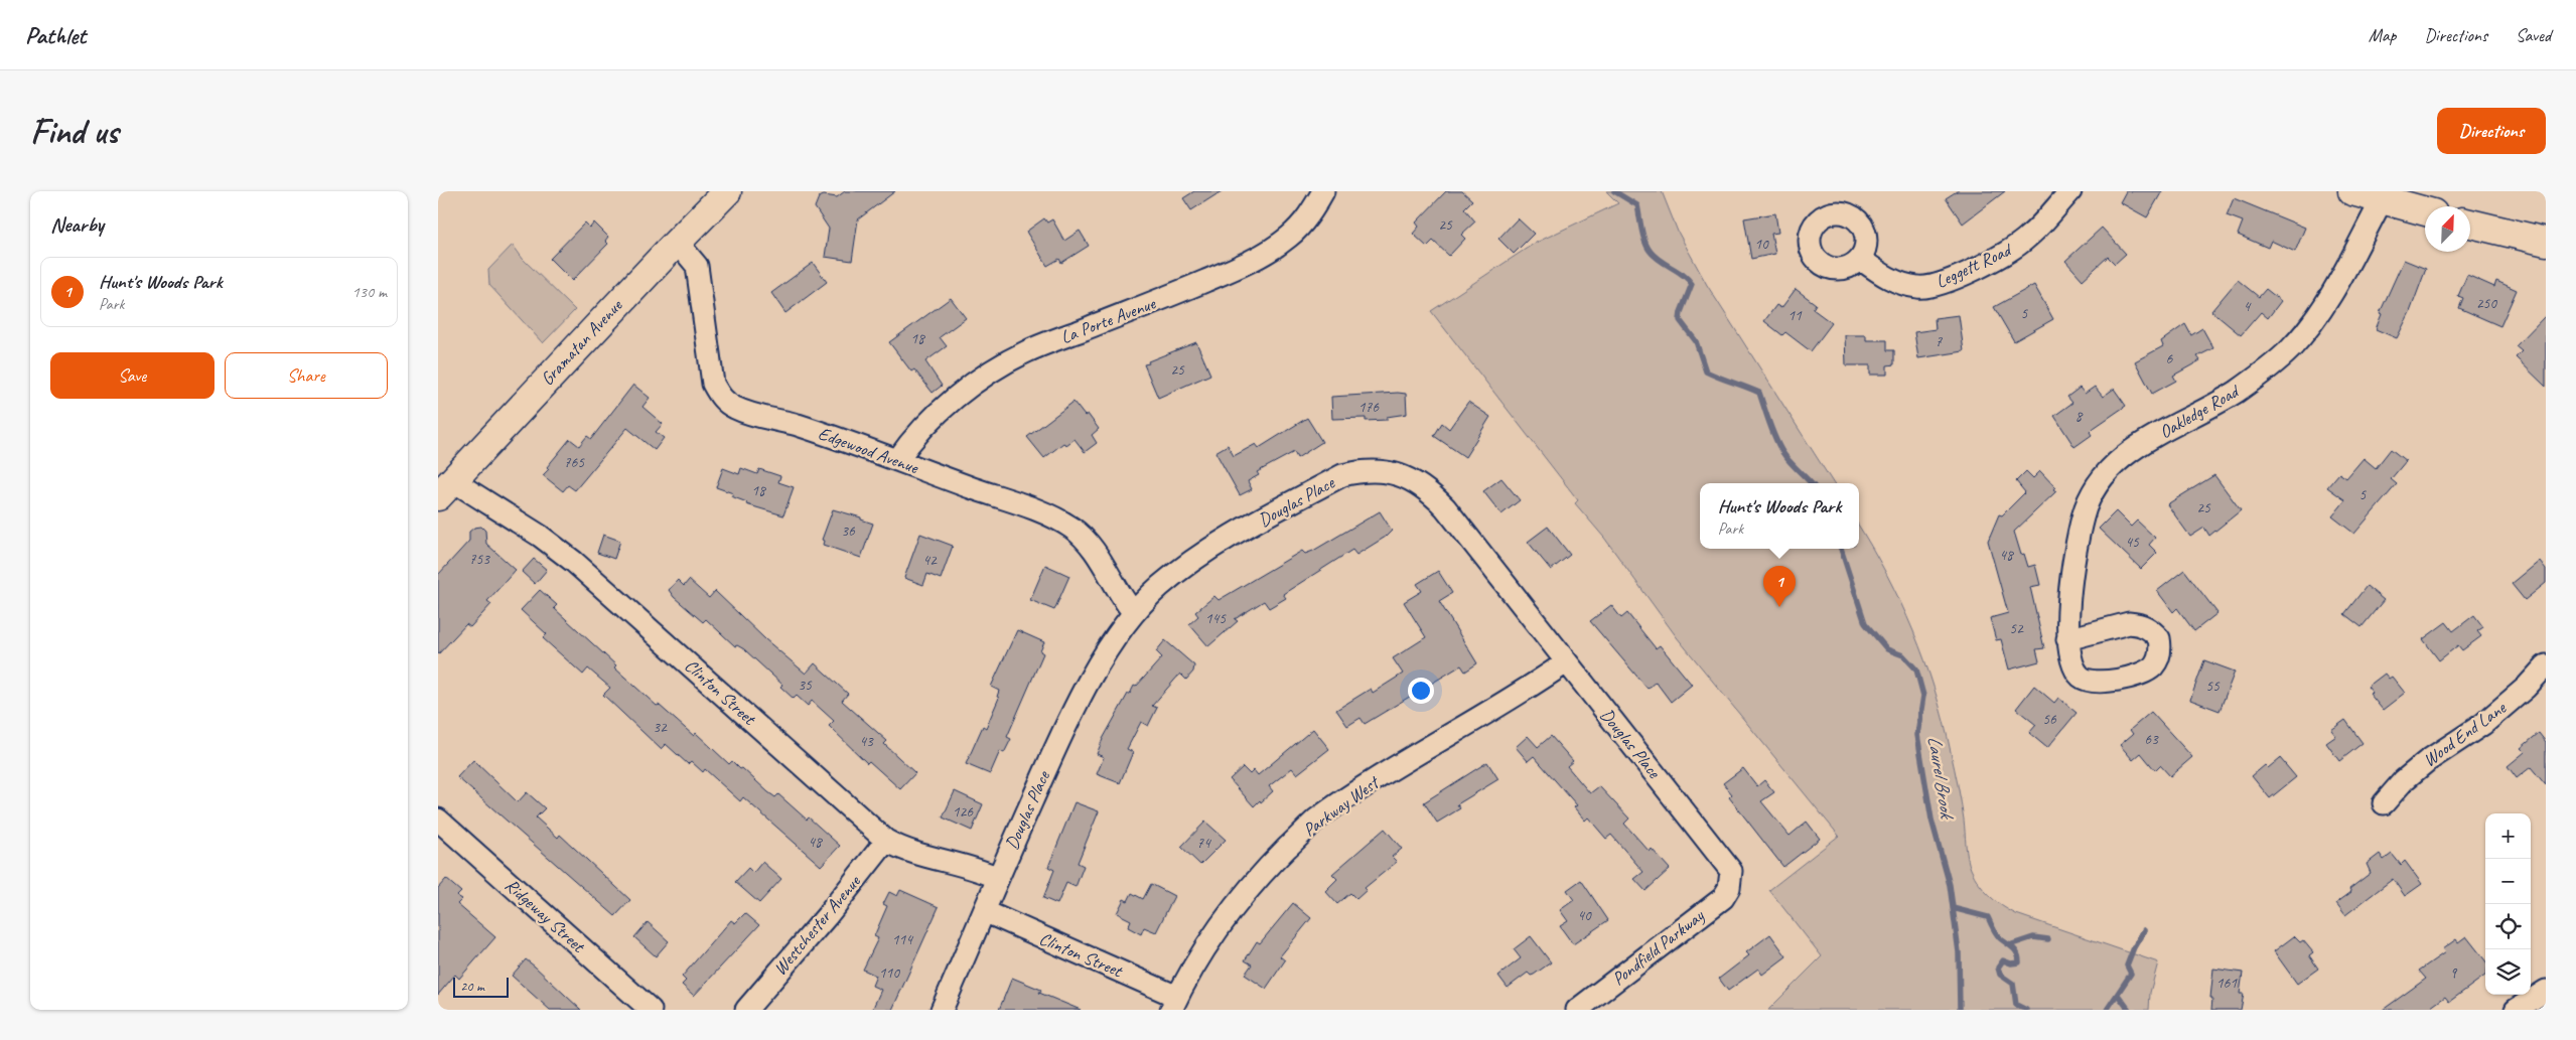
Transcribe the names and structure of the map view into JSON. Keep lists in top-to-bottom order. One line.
{"streets":{"street":["Leggett Road","La Porte Avenue","Gramatan Avenue","Oakledge Road","Edgewood Avenue","Douglas Place","Clinton Street","Wood End Lane","Parkway West","Ridgeway Street","Westchester Avenue","Pondfield Parkway"]},"crossings":[["La Porte Avenue","Edgewood Avenue"],["Gramatan Avenue","Edgewood Avenue"],["Gramatan Avenue","Clinton Street"],["Edgewood Avenue","Douglas Place"],["Douglas Place","Clinton Street"],["Douglas Place","Parkway West"],["Douglas Place","Pondfield Parkway"],["Clinton Street","Parkway West"],["Clinton Street","Westchester Avenue"]],"water":["Laurel Brook"],"house_numbers":["25","10","250","4","5","11","18","7","6","25","176","8","765","18","5","25","36","45","48","753","42","145","52","35","55","56","32","63","43","126","48","74","40","114","110","9","161"],"scale_bar":"20 m","north":"top right","page":{"header":"Pathlet","nav":["Map","Directions","Saved"],"buttons":["Directions",["Save","Share"]],"title":"Find us","heading":"Nearby","list":[{"mark":"1","name":"Hunt's Woods Park","note":"Park","value":"130 m"}],"popup":["Hunt's Woods Park","Park"],"pins":"1","map_buttons":["+","−"],"scale":"20 m"}}
